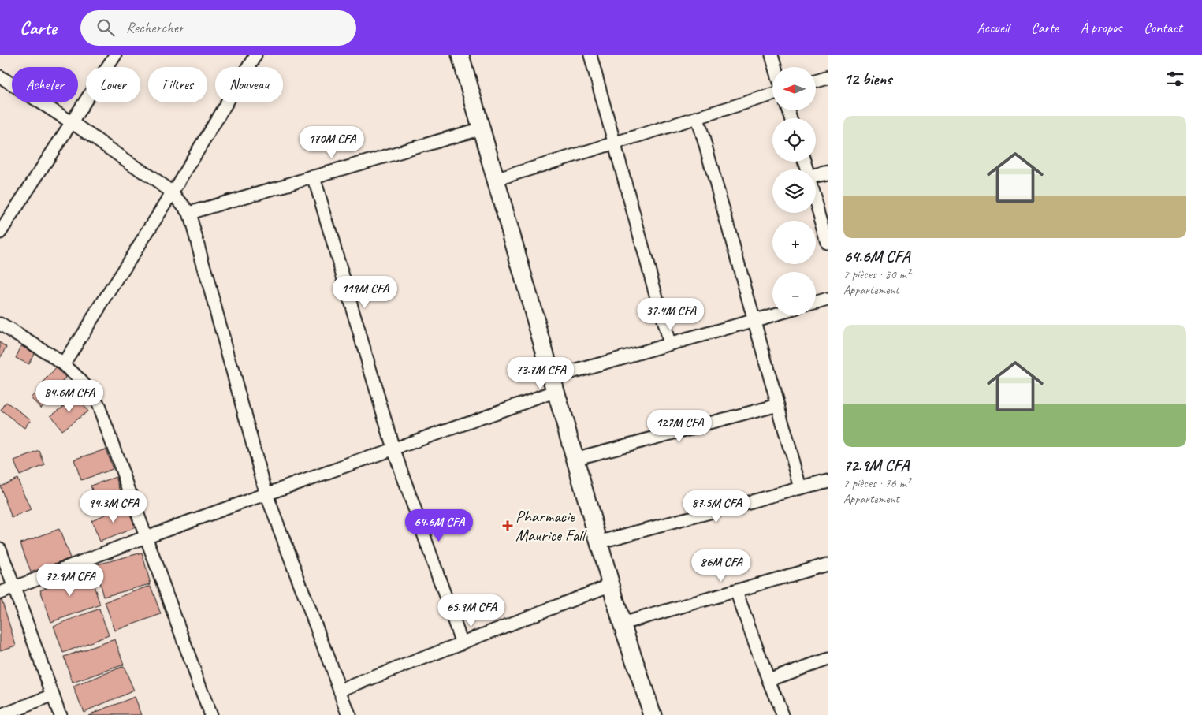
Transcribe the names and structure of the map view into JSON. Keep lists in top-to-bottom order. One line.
{"places":{"health":["Pharmacie Maurice Fall"]},"north":"left","page":{"header":"Carte","search":"Rechercher","nav":["Accueil","Carte","À propos","Contact"],"heading":"12 biens","map_buttons":["+","−"],"chip":["Acheter","Louer","Filtres","Nouveau"],"list":[{"name":"64.6M CFA","note":"2 pièces · 80 m² · Appartement"},{"name":"72.9M CFA","note":"2 pièces · 76 m² · Appartement"}],"price":["170M CFA","119M CFA","37.4M CFA","73.7M CFA","84.6M CFA","127M CFA","94.3M CFA","87.5M CFA","64.6M CFA","86M CFA","72.9M CFA","65.9M CFA"]}}
